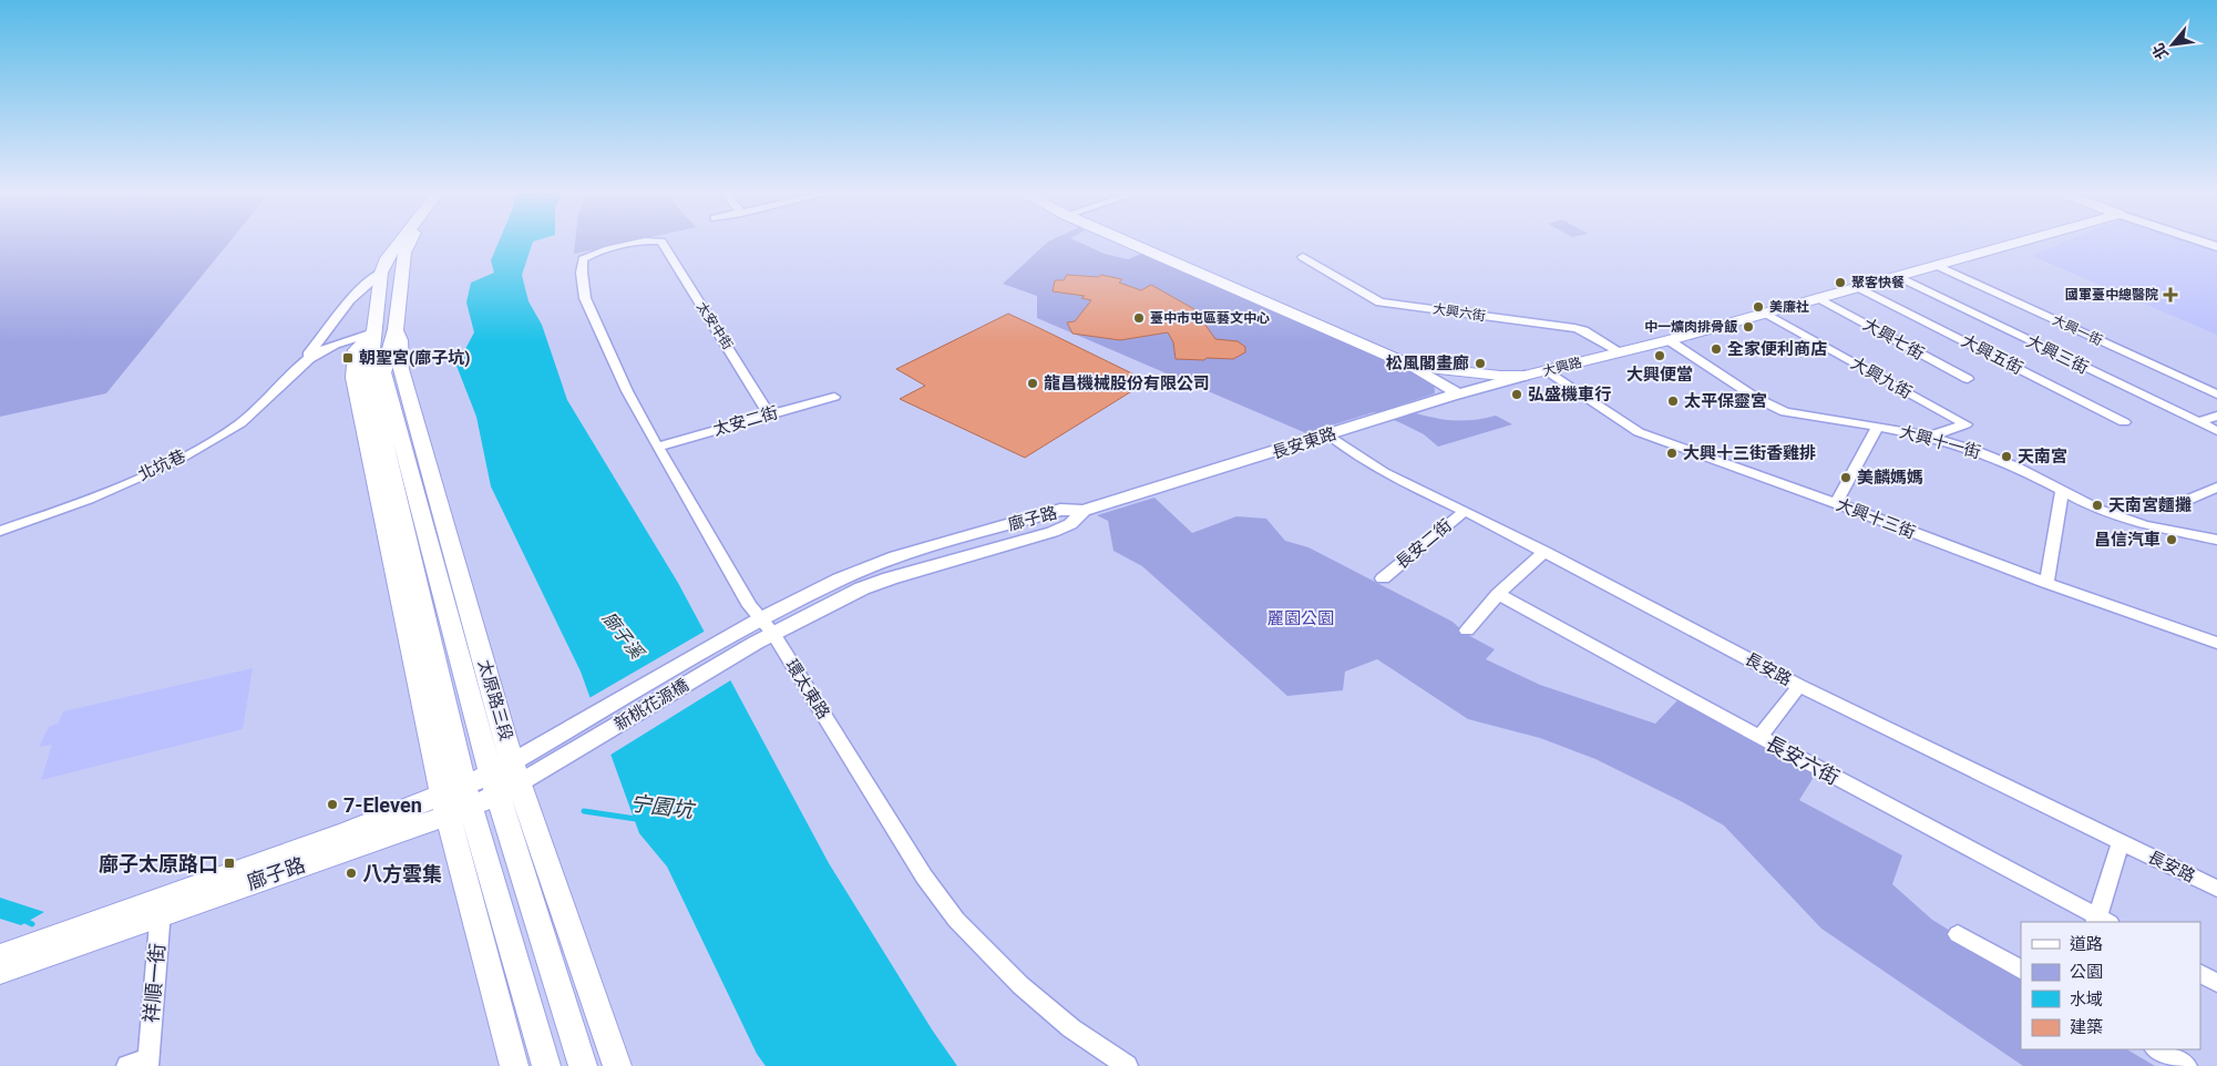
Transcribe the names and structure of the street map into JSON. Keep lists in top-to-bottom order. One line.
{"streets":{"main road":["大興路","廍子路","太原路三段"],"street":["大興六街","太安中街","大興一街","大興七街","大興五街","大興三街","大興九街","太安二街","大興十一街","長安東路","北坑巷","大興十三街","長安二街","長安路","環太東路","新桃花源橋","長安六街","祥順一街"]},"crossings":[["大興六街","大興路"],["太安中街","太安二街"],["大興一街","大興路"],["大興七街","大興路"],["大興五街","大興路"],["大興三街","大興路"],["大興路","大興九街"],["大興路","大興十一街"],["大興路","長安東路"],["大興路","大興十三街"],["大興九街","大興十一街"],["長安東路","廍子路"],["長安東路","長安路"],["廍子路","環太東路"],["廍子路","太原路三段"],["廍子路","新桃花源橋"],["廍子路","祥順一街"],["長安二街","長安路"]],"water":["廍子溪","宁園坑"],"parks":["麗園公園"],"places":{"other":["聚客快餐","美廉社","臺中市屯區藝文中心","中一爌肉排骨飯","全家便利商店","大興便當","松風閣畫廊","龍昌機械股份有限公司","弘盛機車行","太平保靈宮","大興十三街香雞排","天南宮","美麟媽媽","天南宮麵攤","昌信汽車","7-Eleven","八方雲集"],"health":["國軍臺中總醫院"],"transit":["朝聖宮(廍子坑)","廍子太原路口"]},"legend":["道路","公園","水域","建築"],"north":"bottom left"}
